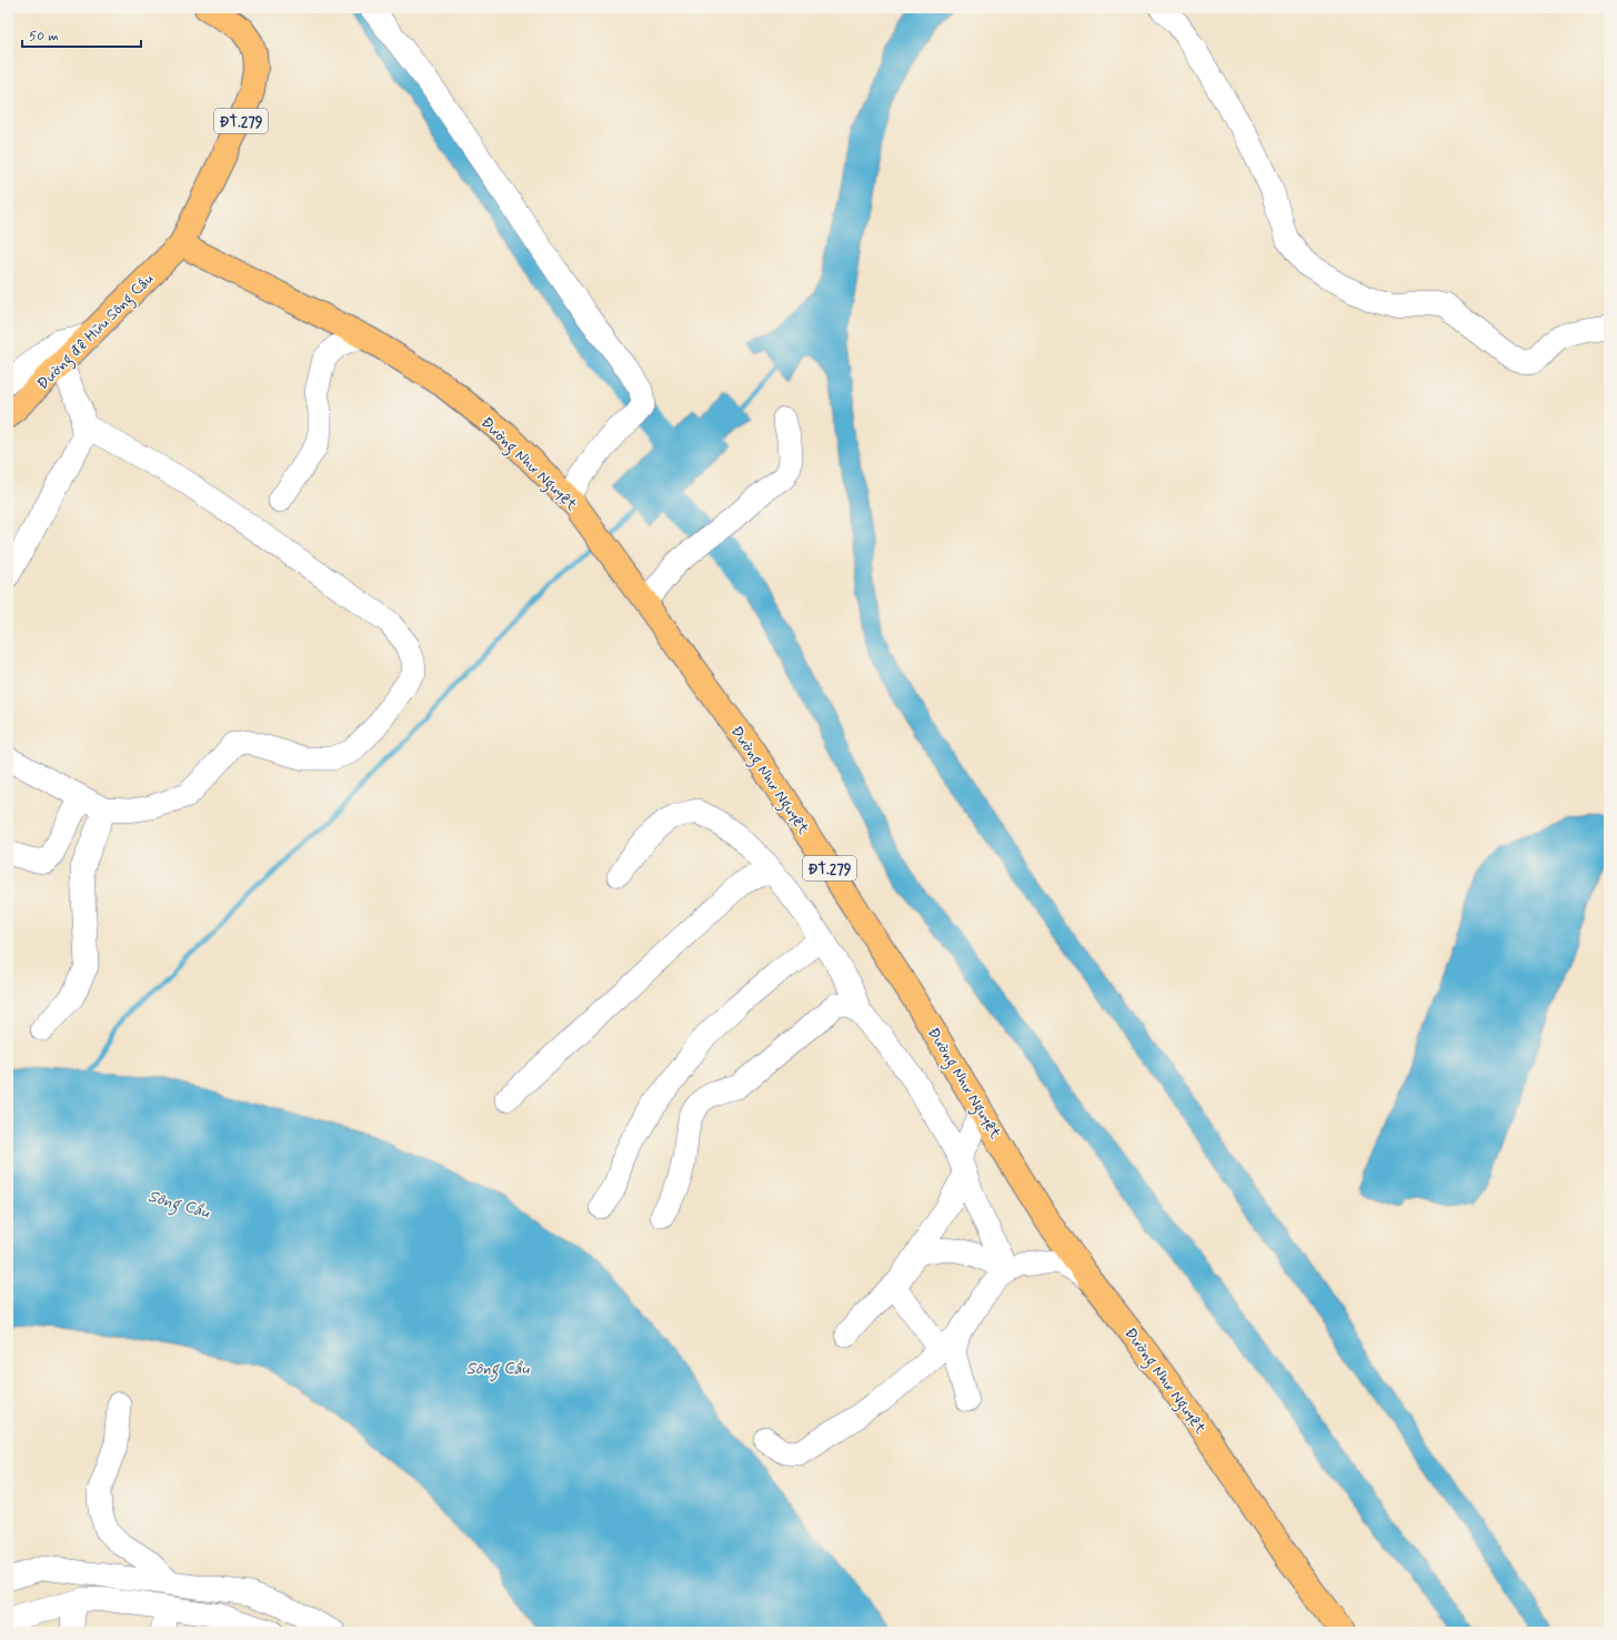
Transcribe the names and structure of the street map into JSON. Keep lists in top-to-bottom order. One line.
{"streets":{"main road":["ĐT.279","Đường đê Hữu Sông Cầu","Đường Như Nguyệt"]},"crossings":[["ĐT.279","Đường đê Hữu Sông Cầu"],["ĐT.279","Đường Như Nguyệt"],["Đường đê Hữu Sông Cầu","Đường Như Nguyệt"]],"water":["Sông Cầu"],"scale_bar":"50 m"}
